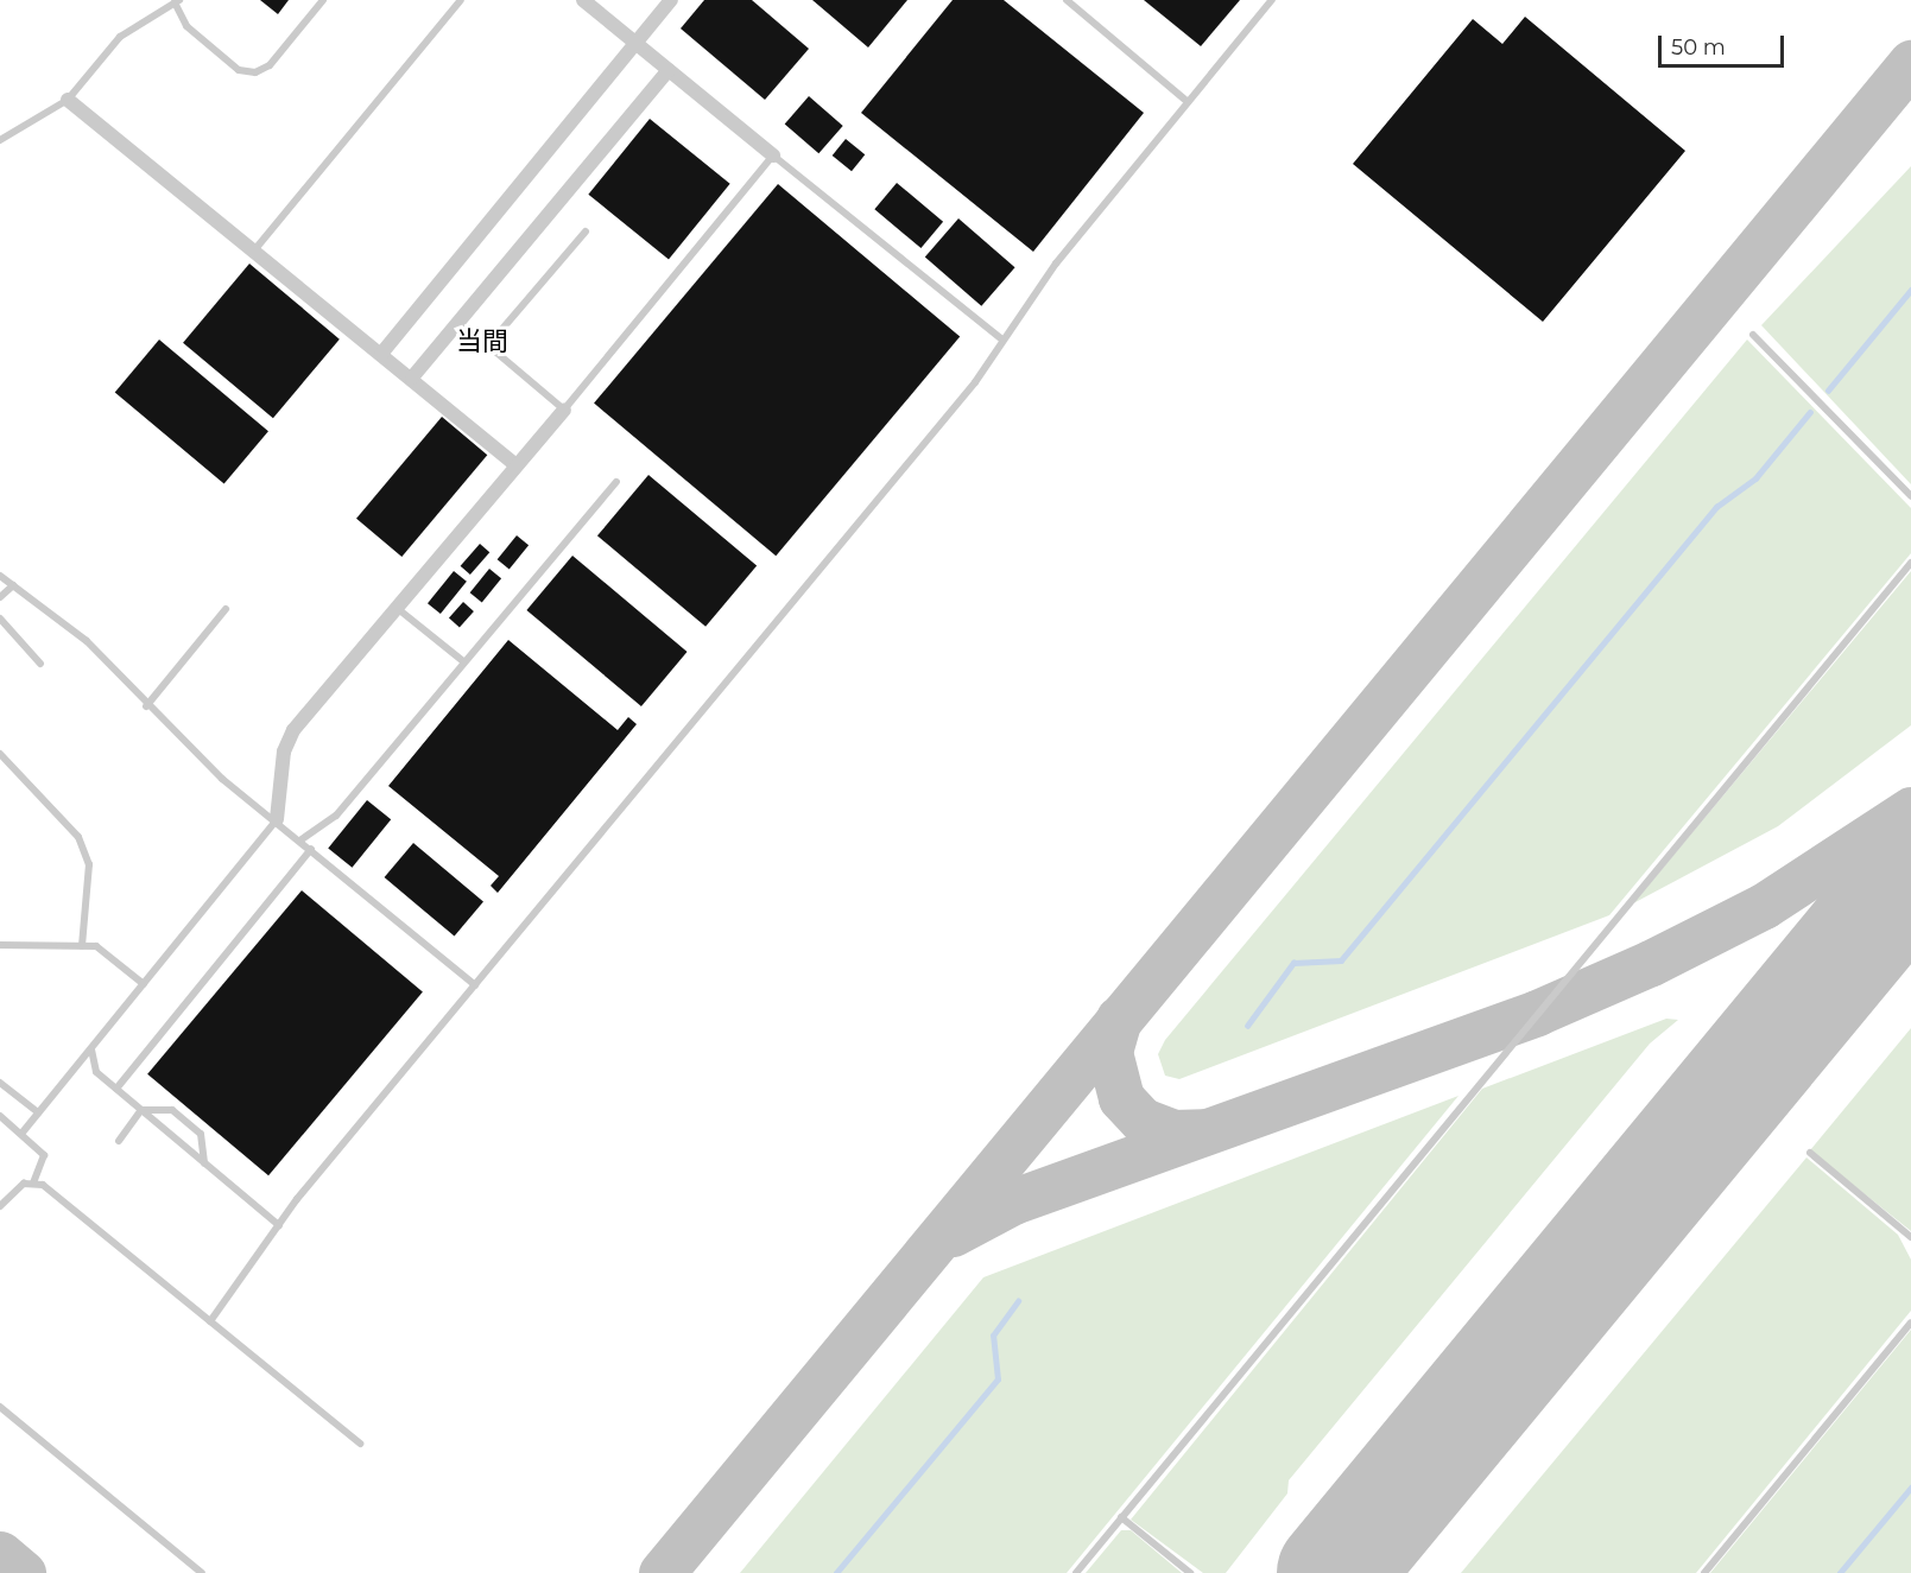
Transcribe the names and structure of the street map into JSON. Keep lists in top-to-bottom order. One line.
{"districts":["当間"],"scale_bar":"50 m"}
